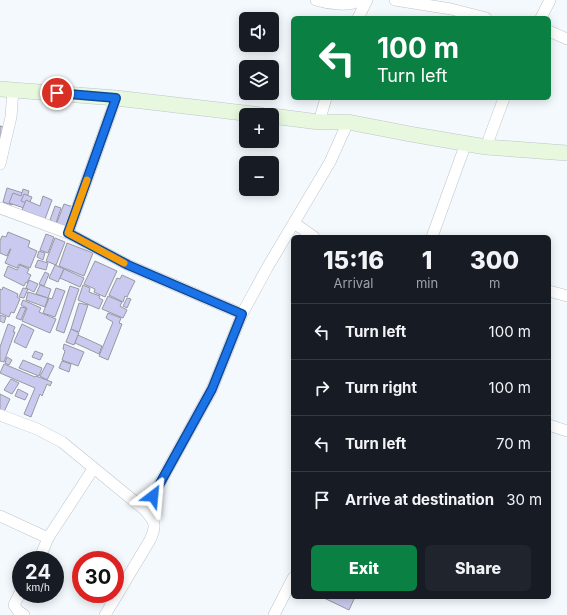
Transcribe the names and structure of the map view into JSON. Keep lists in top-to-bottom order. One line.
{"page":{"map_buttons":["+","−"],"turn":["100 m","Turn left"],"eta":["15:16","Arrival","1","min","300","m"],"list":[{"name":"Turn left","value":"100 m"},{"name":"Turn right","value":"100 m"},{"name":"Turn left","value":"70 m"},{"name":"Arrive at destination","value":"30 m"}],"buttons":["Exit","Share"],"speed":"24 km/h","limit":"30"}}
